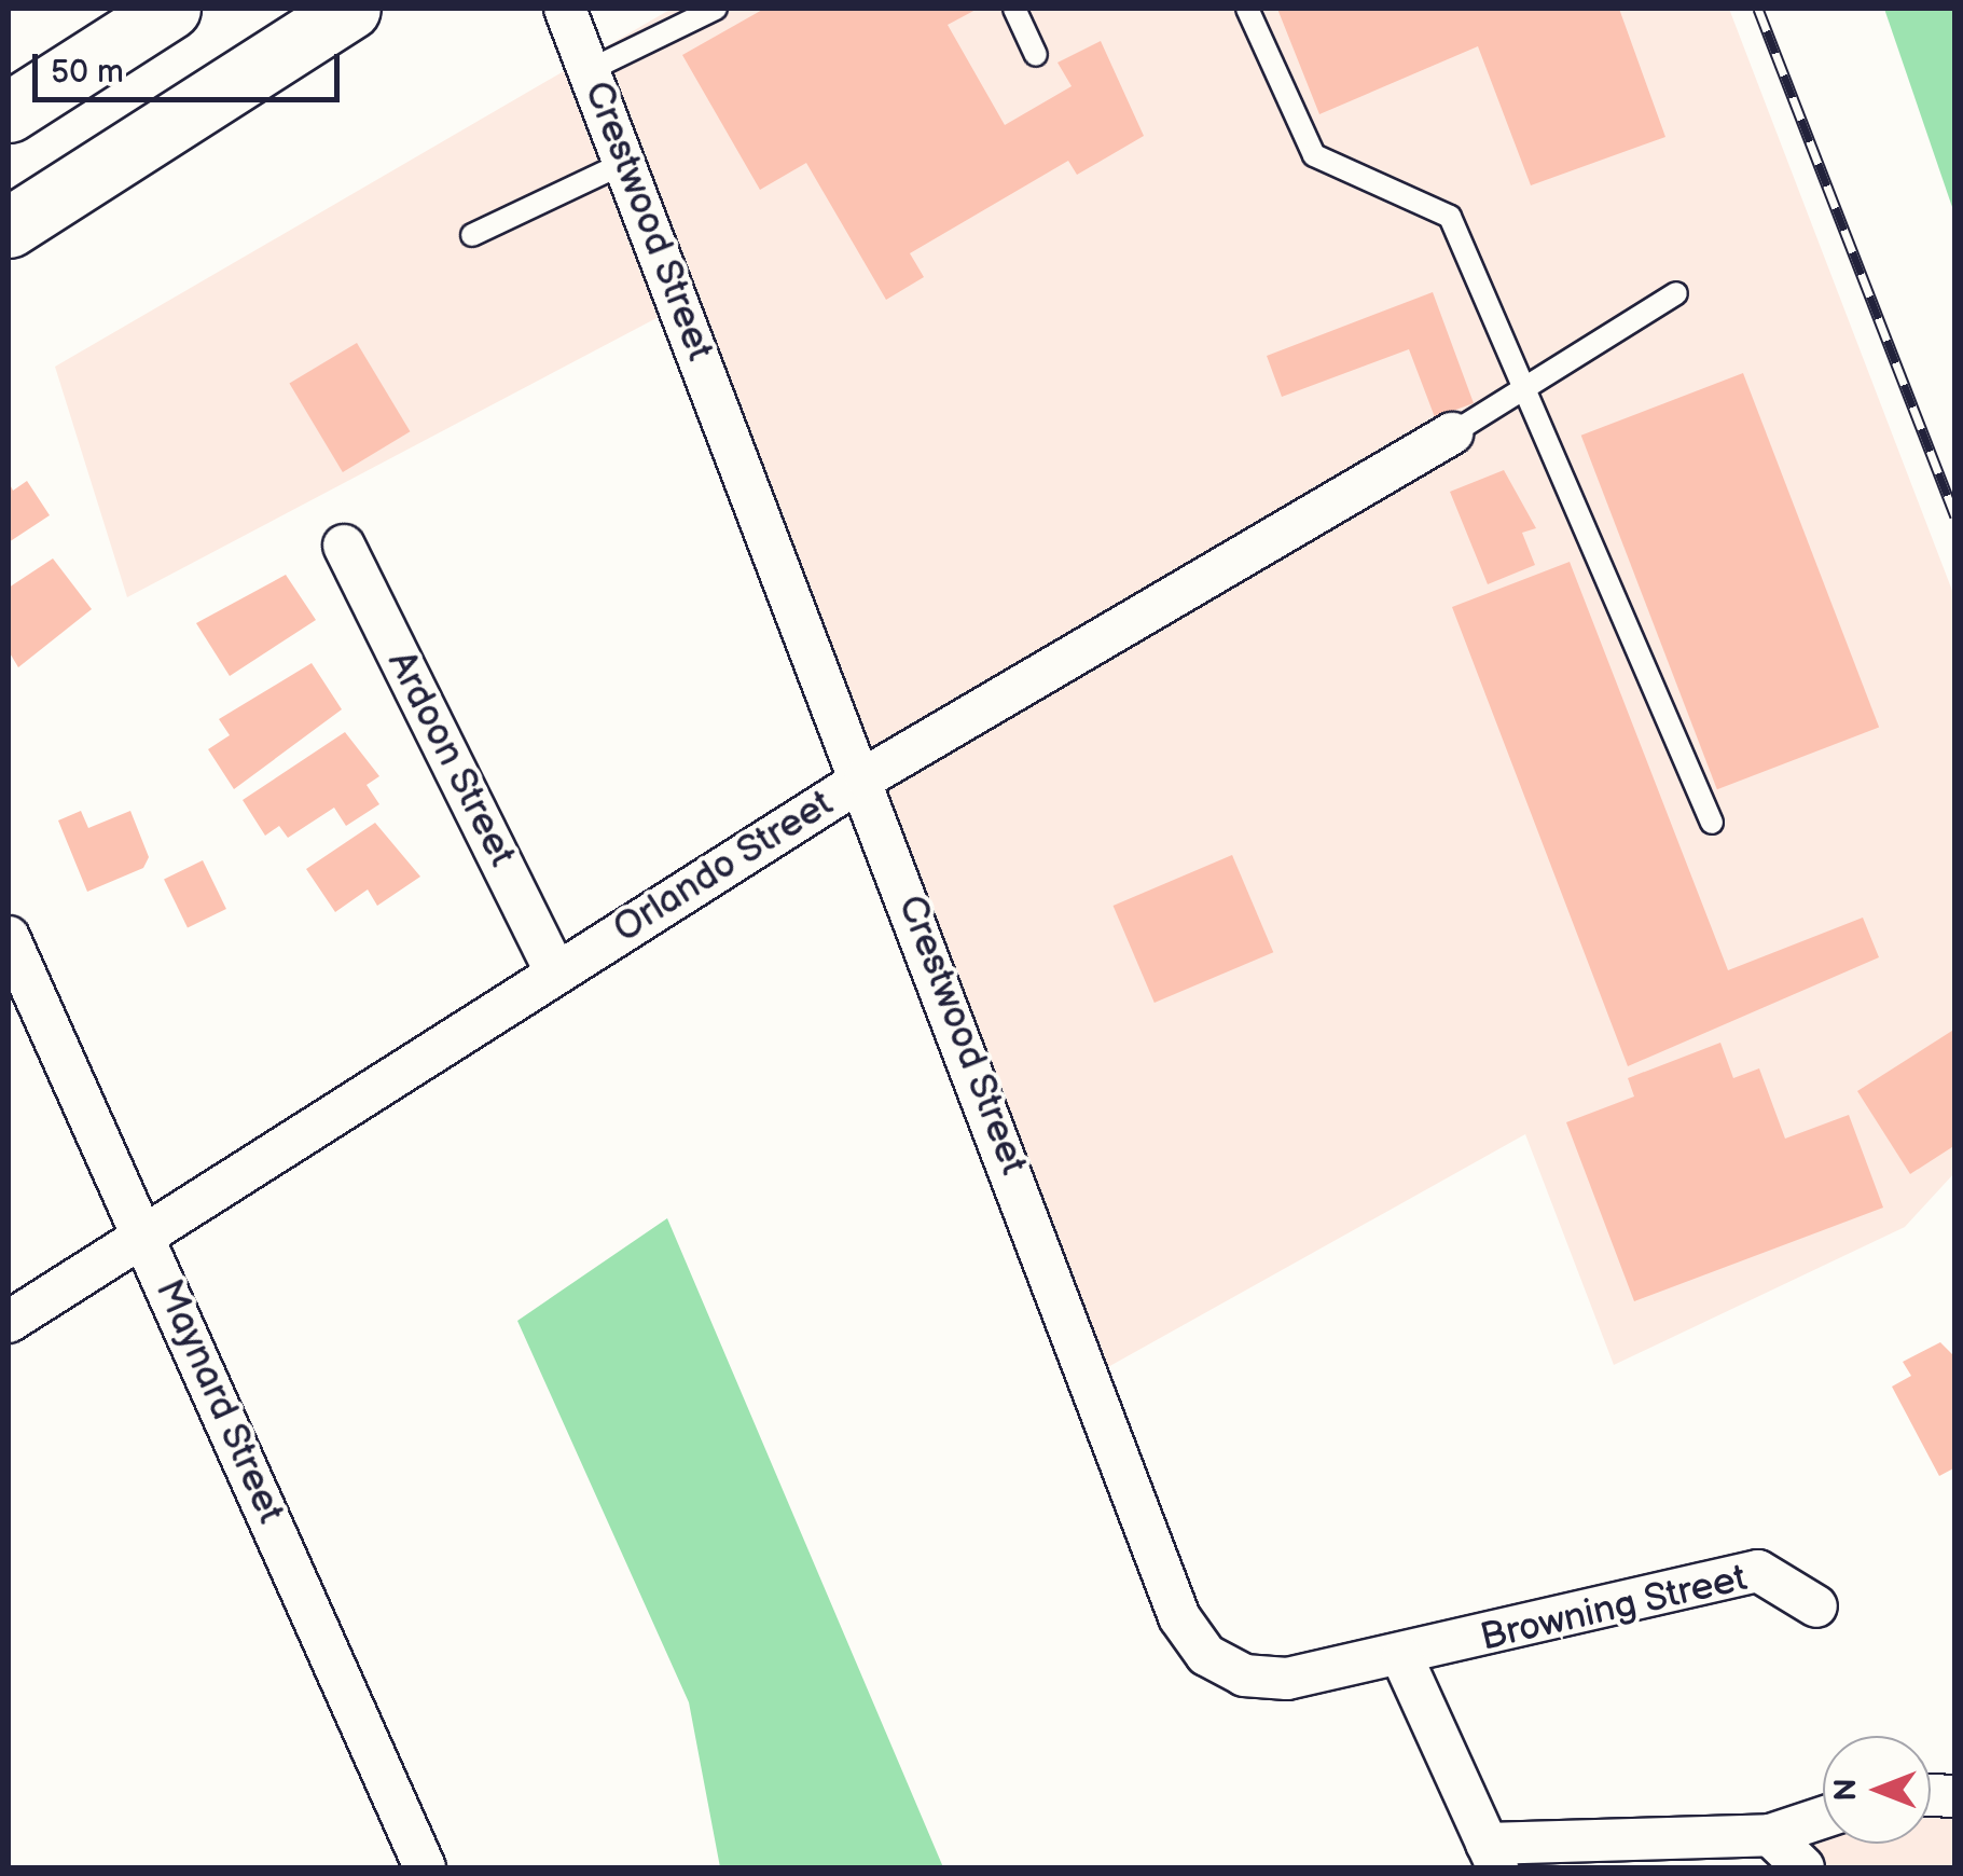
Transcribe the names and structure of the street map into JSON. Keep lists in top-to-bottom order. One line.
{"streets":{"street":["Crestwood Street","Ardoon Street","Orlando Street","Maynard Street","Browning Street"]},"crossings":[["Crestwood Street","Orlando Street"],["Crestwood Street","Browning Street"],["Ardoon Street","Orlando Street"],["Orlando Street","Maynard Street"]],"scale_bar":"50 m","north":"left"}
